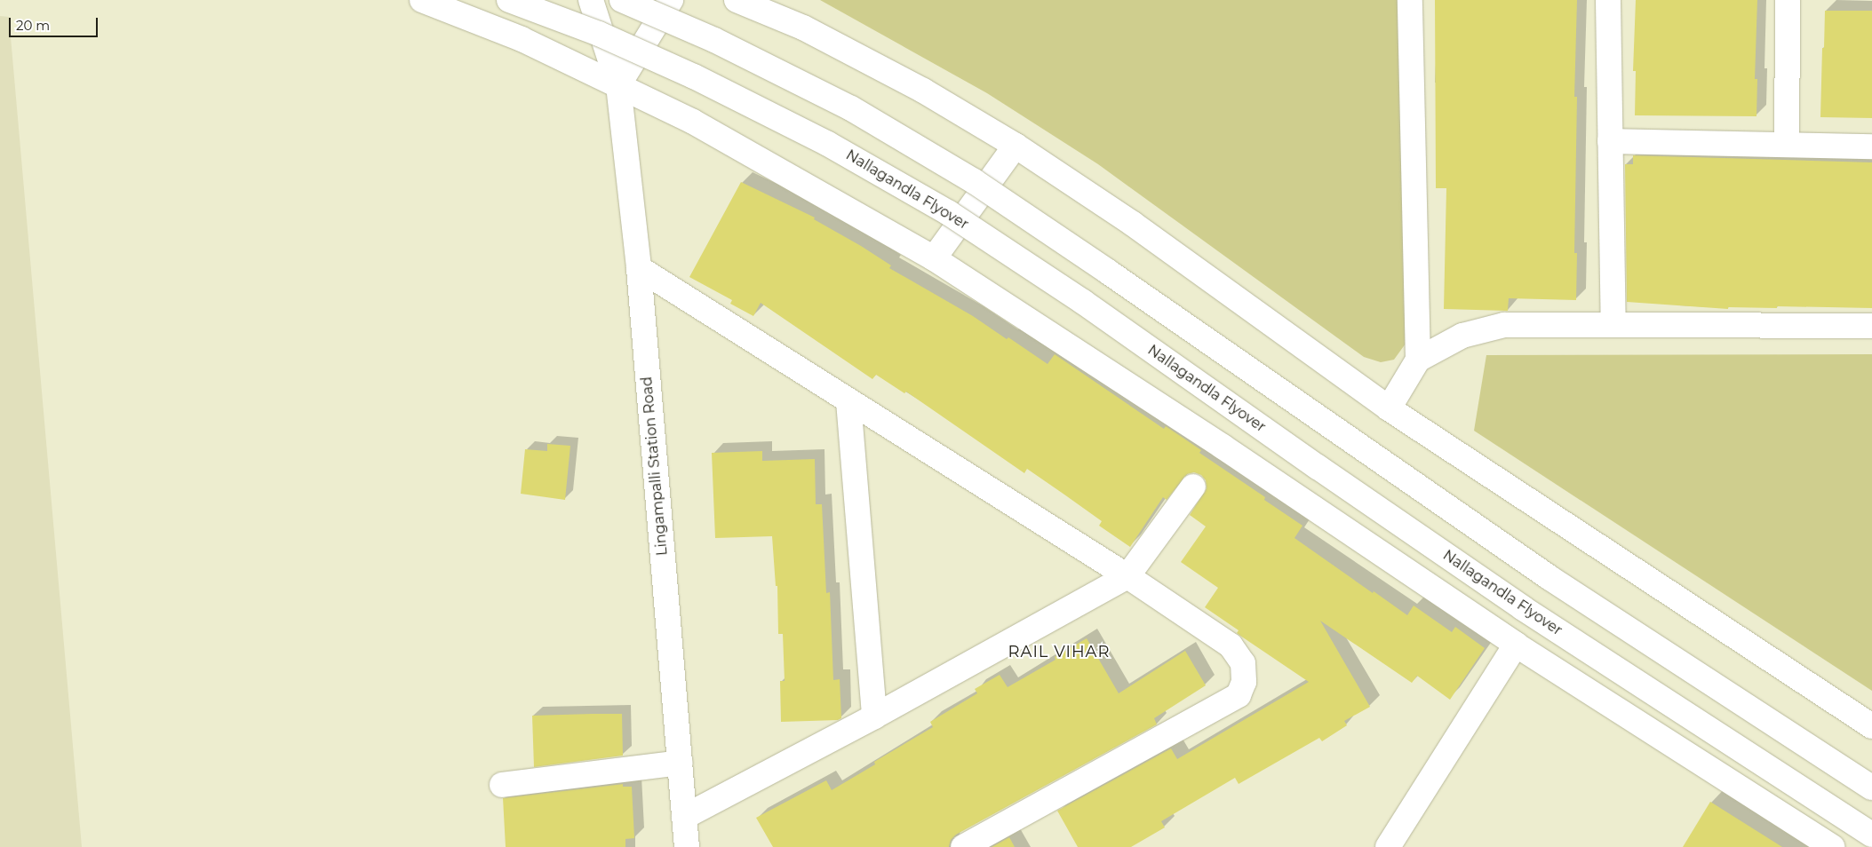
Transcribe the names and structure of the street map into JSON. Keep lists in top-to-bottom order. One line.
{"streets":{"street":["Nallagandla Flyover","Lingampalli Station Road"]},"districts":["RAIL VIHAR"],"scale_bar":"20 m"}
